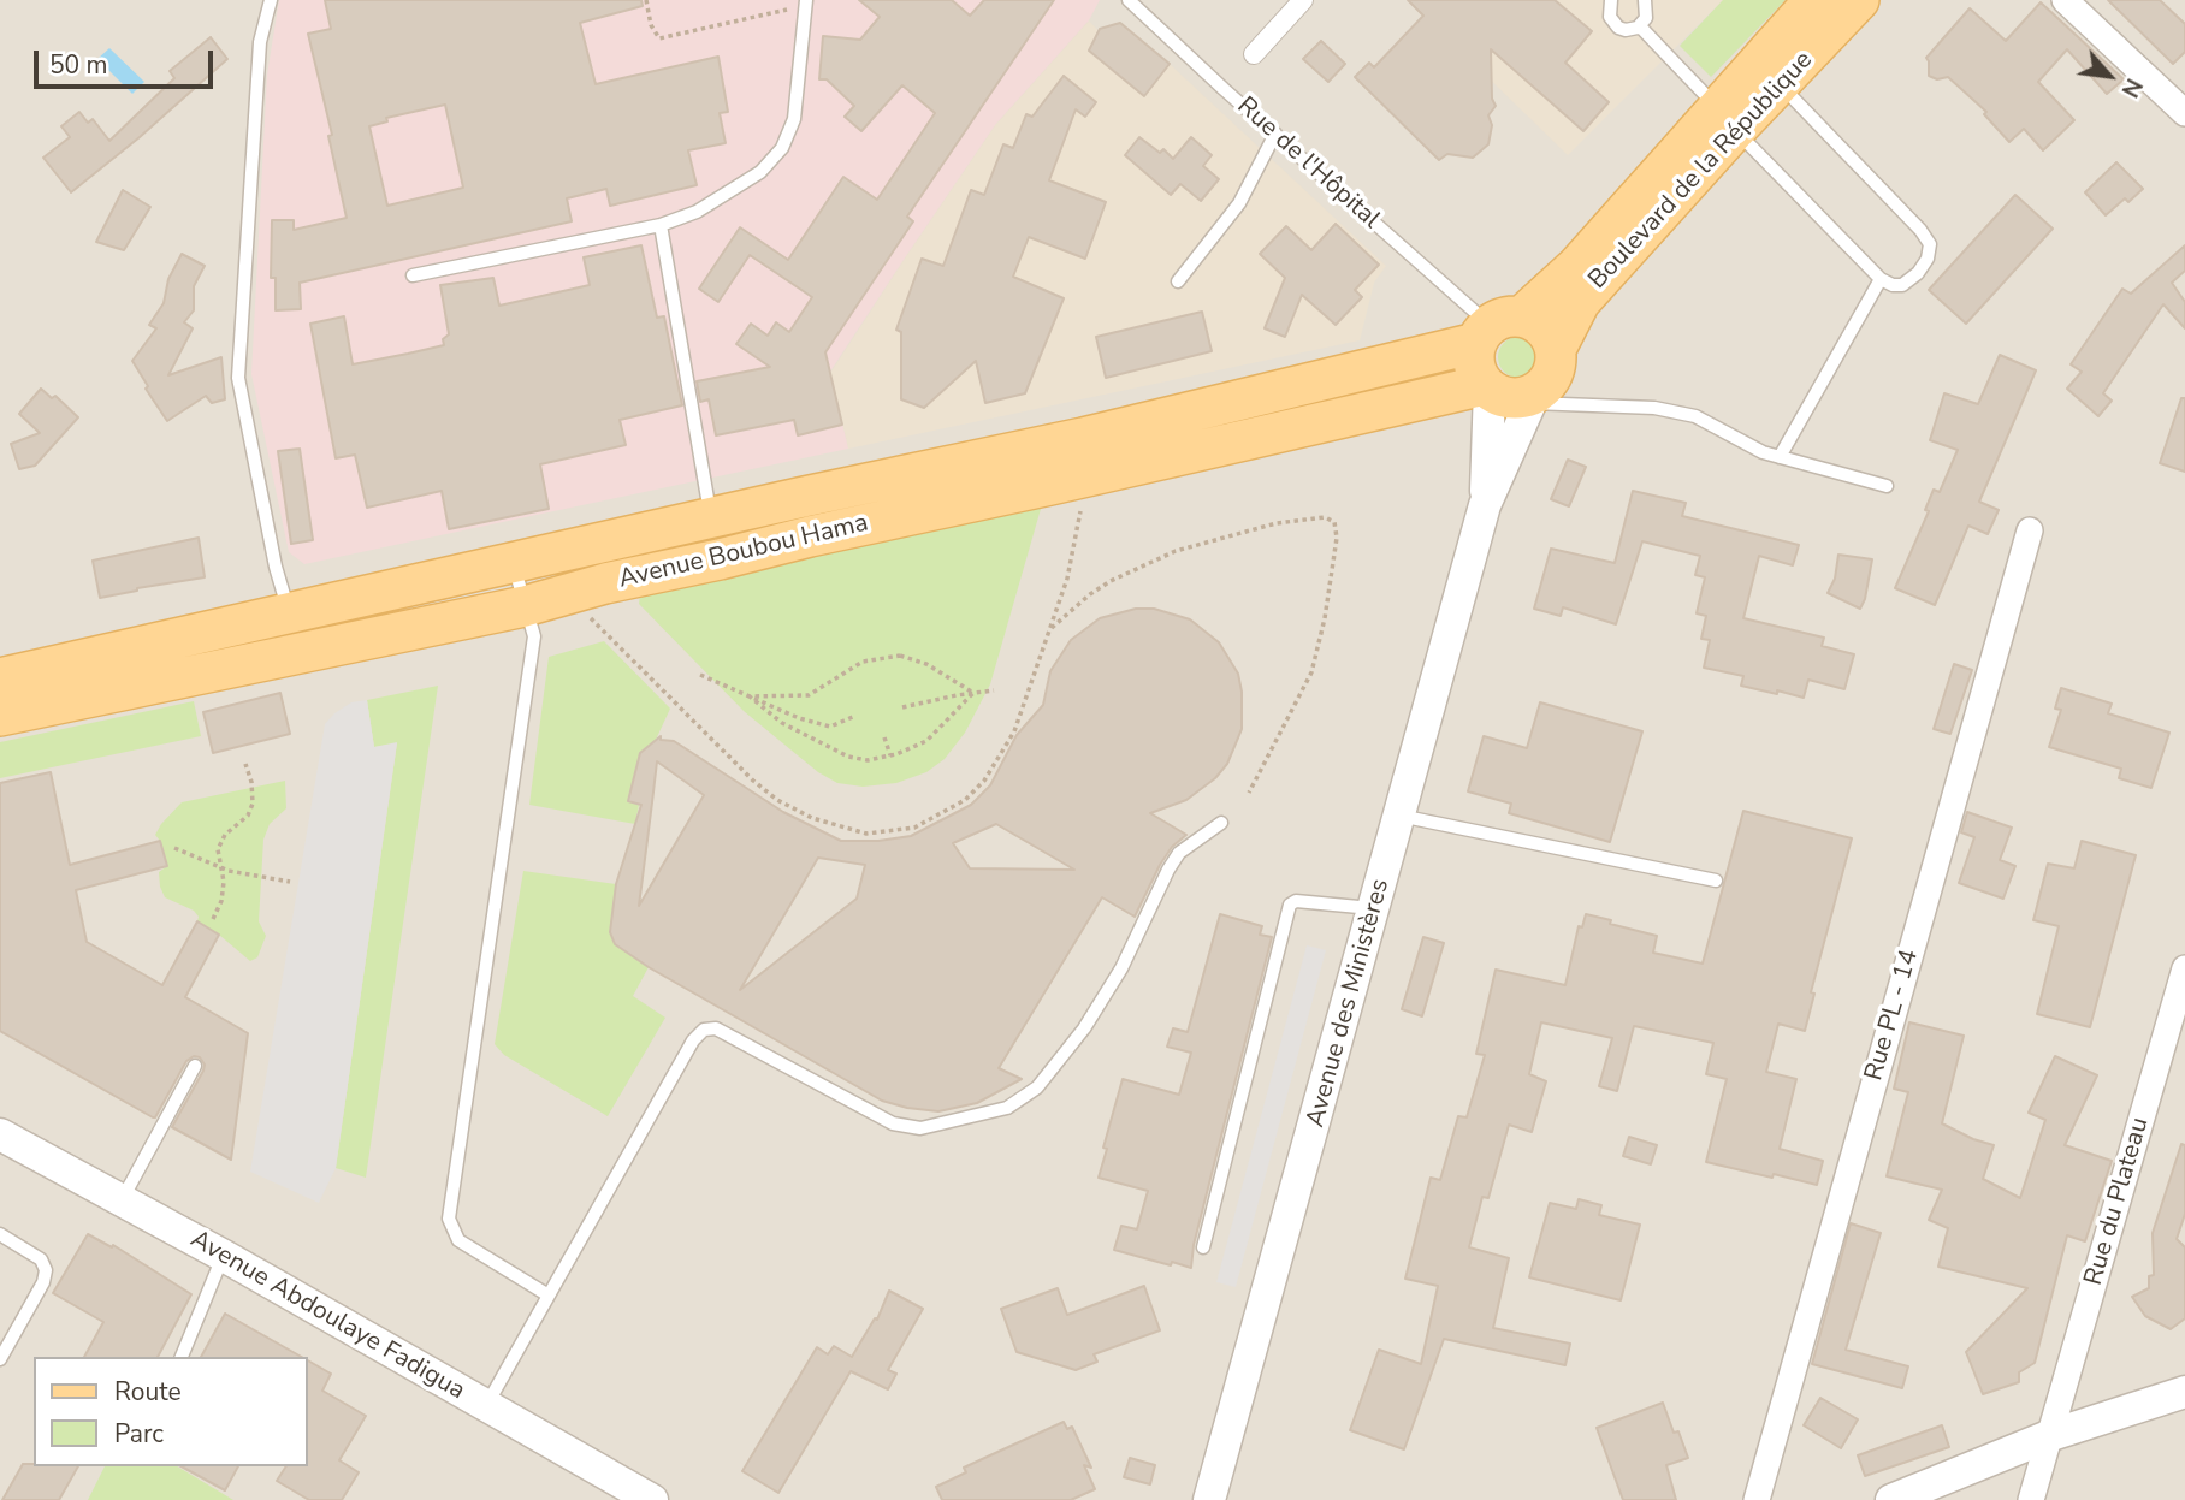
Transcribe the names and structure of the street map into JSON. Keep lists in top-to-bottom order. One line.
{"streets":{"main road":["Boulevard de la République","Avenue Boubou Hama"],"street":["Avenue des Ministères","Rue PL - 14","Rue du Plateau","Avenue Abdoulaye Fadigua"],"lane":["Rue de l'Hôpital"]},"crossings":[["Rue de l'Hôpital","Boulevard de la République"],["Rue de l'Hôpital","Avenue Boubou Hama"],["Rue de l'Hôpital","Avenue des Ministères"],["Boulevard de la République","Avenue Boubou Hama"],["Boulevard de la République","Avenue des Ministères"],["Avenue Boubou Hama","Avenue des Ministères"]],"legend":["Route","Parc"],"scale_bar":"50 m","north":"bottom right"}
